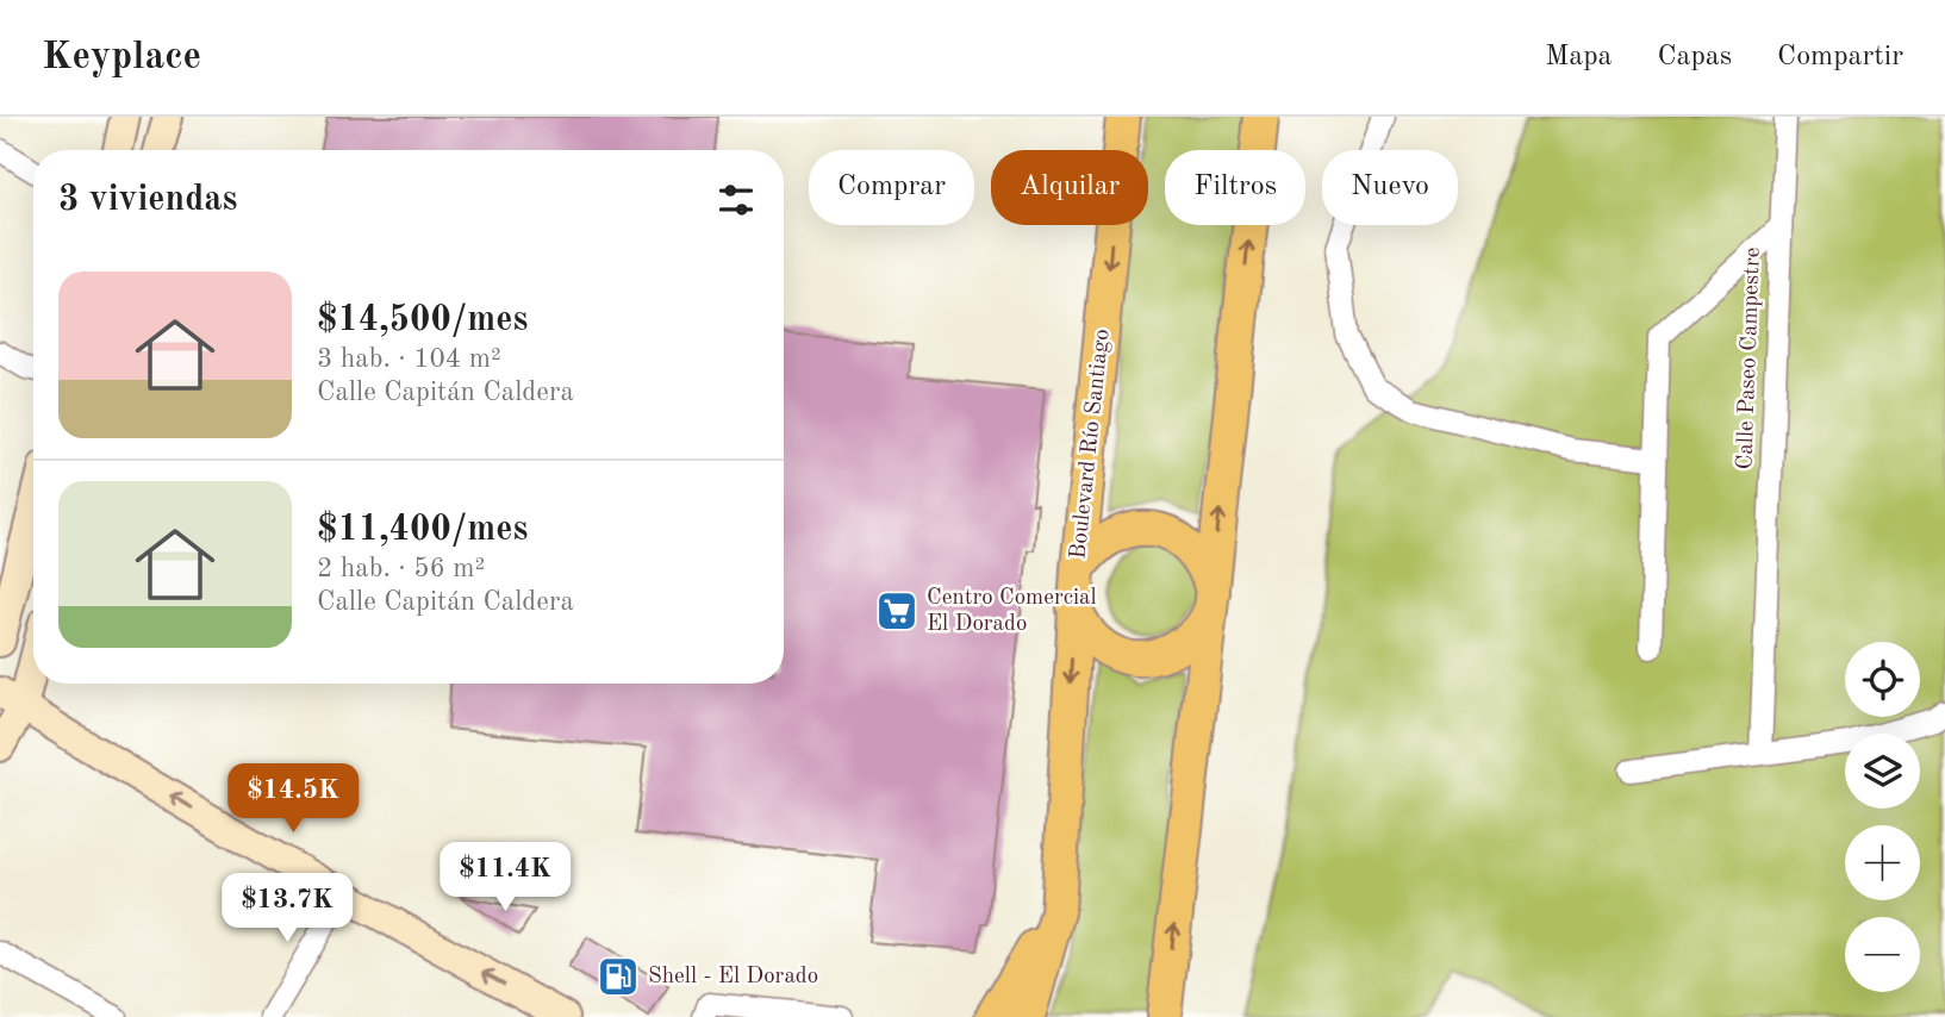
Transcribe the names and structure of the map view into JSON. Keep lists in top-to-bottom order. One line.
{"streets":{"main road":["Boulevard Río Santiago"],"street":["Calle Paseo Campestre"]},"places":{"supermarket":["Centro Comercial El Dorado"],"fuel station":["Shell - El Dorado"]},"page":{"header":"Keyplace","nav":["Mapa","Capas","Compartir"],"chip":["Comprar","Alquilar","Filtros","Nuevo"],"heading":"3 viviendas","list":[{"name":"$14,500/mes","note":"3 hab. · 104 m² · Calle Capitán Caldera"},{"name":"$11,400/mes","note":"2 hab. · 56 m² · Calle Capitán Caldera"}],"map_buttons":["+","−"],"price":["$14.5K","$11.4K","$13.7K"]}}
